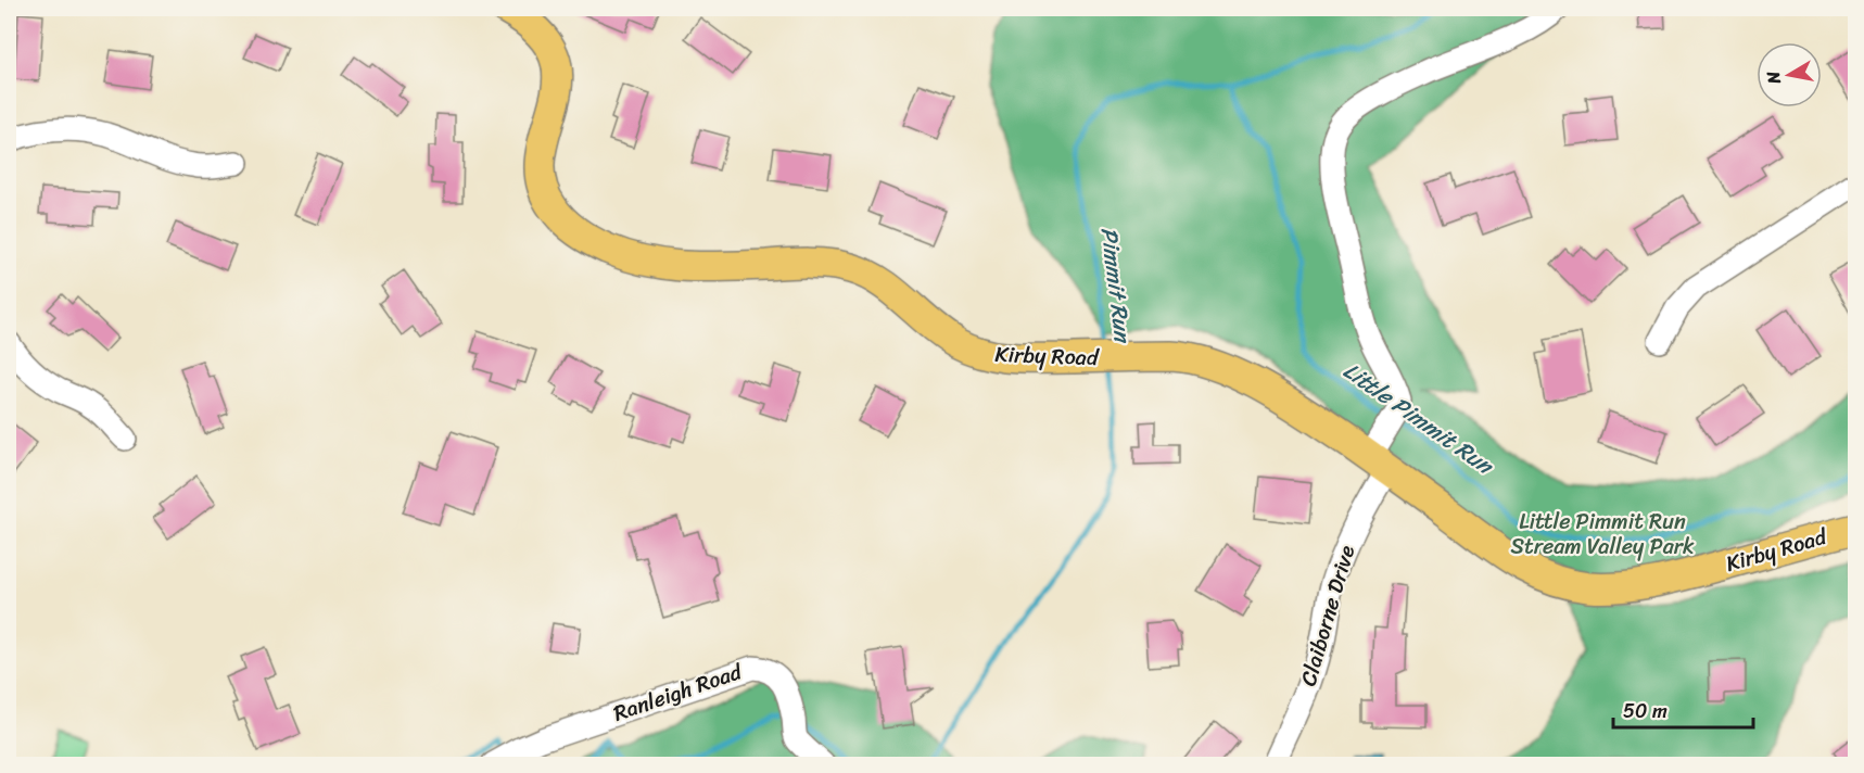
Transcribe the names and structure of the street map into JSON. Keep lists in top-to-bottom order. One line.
{"streets":{"main road":["Kirby Road"],"street":["Claiborne Drive","Ranleigh Road"]},"crossings":[["Kirby Road","Claiborne Drive"]],"water":["Pimmit Run","Little Pimmit Run"],"parks":["Little Pimmit Run Stream Valley Park"],"scale_bar":"50 m","north":"left"}
